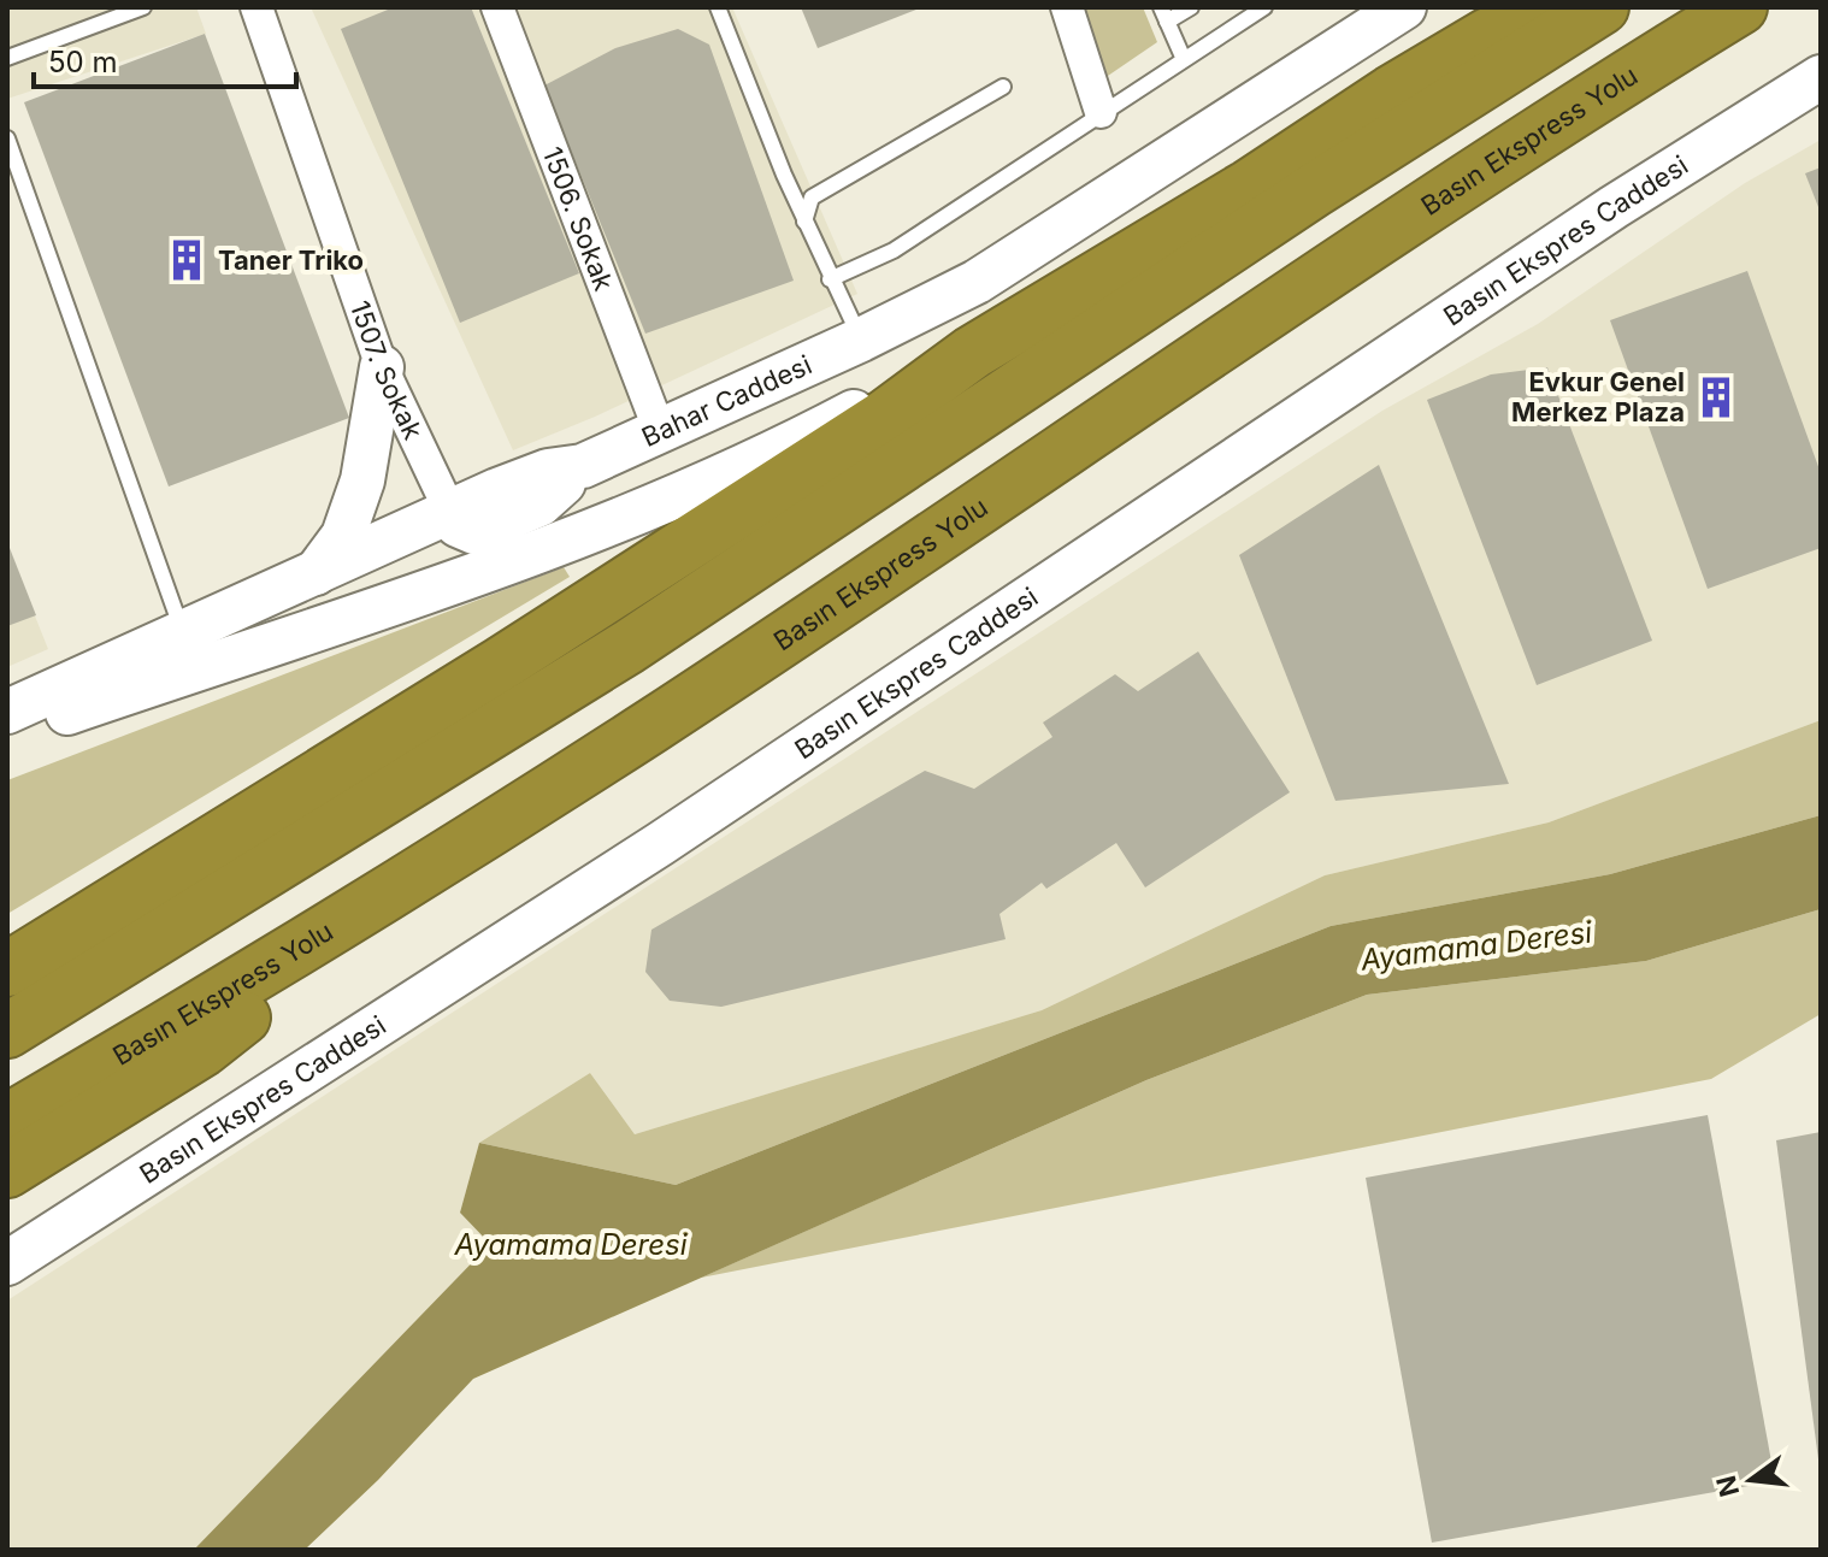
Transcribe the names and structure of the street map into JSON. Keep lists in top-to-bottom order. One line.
{"streets":{"highway":["Basın Ekspress Yolu"],"main road":["Basın Ekspres Caddesi","Bahar Caddesi"],"street":["1506. Sokak","1507. Sokak"]},"crossings":[["1506. Sokak","Bahar Caddesi"],["1507. Sokak","Bahar Caddesi"]],"water":["Ayamama Deresi"],"places":{"building":["Taner Triko","Evkur Genel Merkez Plaza"]},"scale_bar":"50 m","north":"left"}
